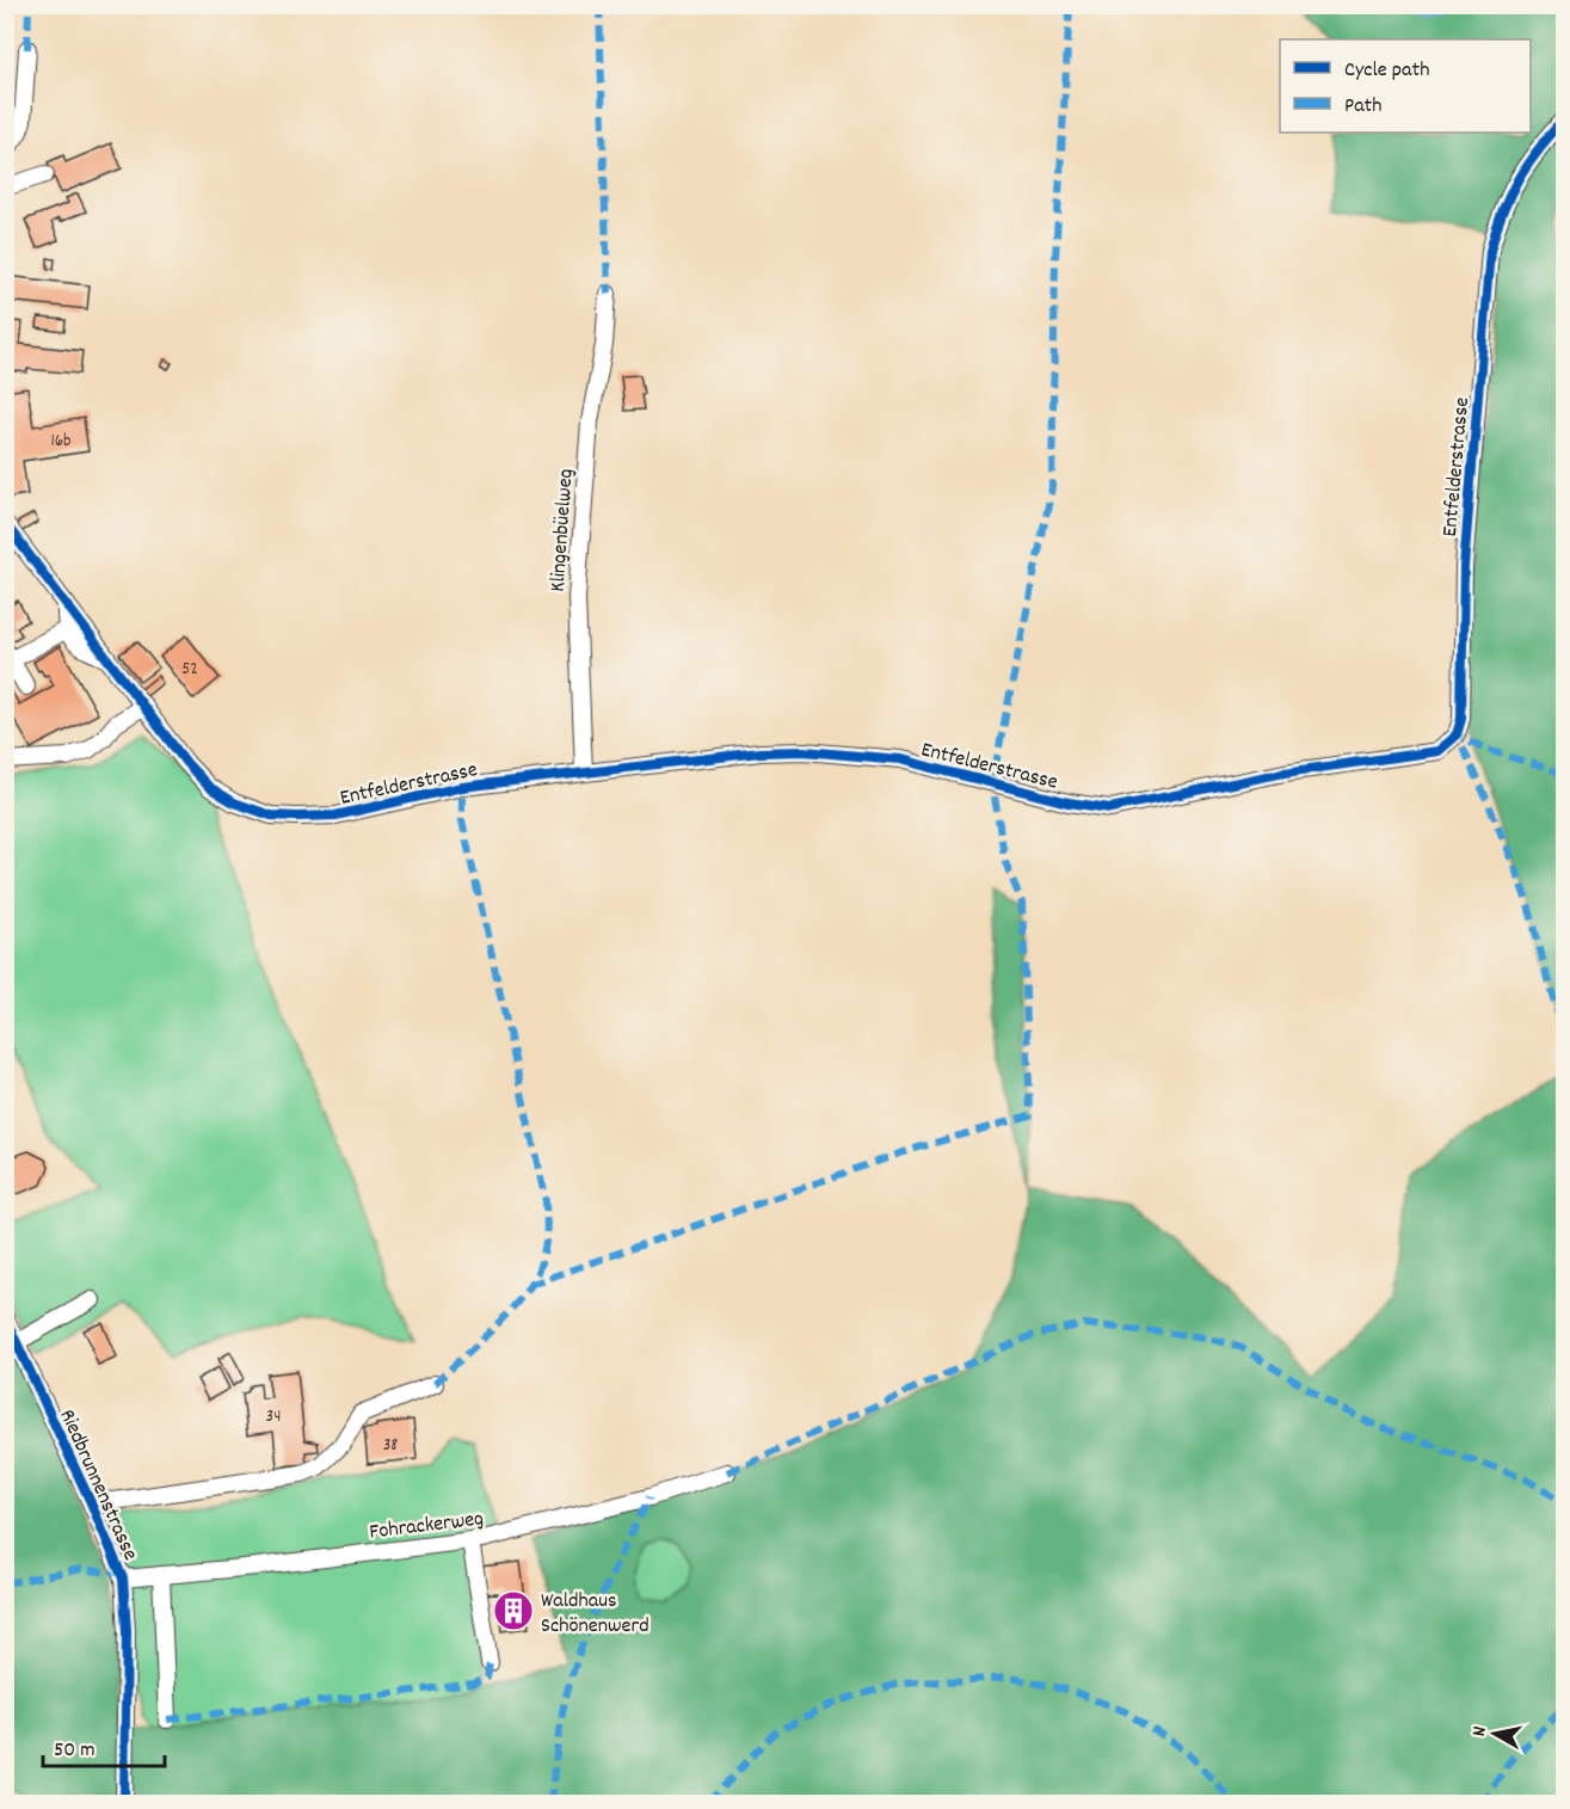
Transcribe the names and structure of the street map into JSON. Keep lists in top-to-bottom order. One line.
{"streets":{"street":["Entfelderstrasse","Klingenbüelweg","Riedbrunnenstrasse","Fohrackerweg"]},"crossings":[["Entfelderstrasse","Klingenbüelweg"],["Riedbrunnenstrasse","Fohrackerweg"]],"places":{"building":["Waldhaus Schönenwerd"]},"house_numbers":["16b","52","34","38"],"legend":["Cycle path","Path"],"scale_bar":"50 m","north":"left"}
